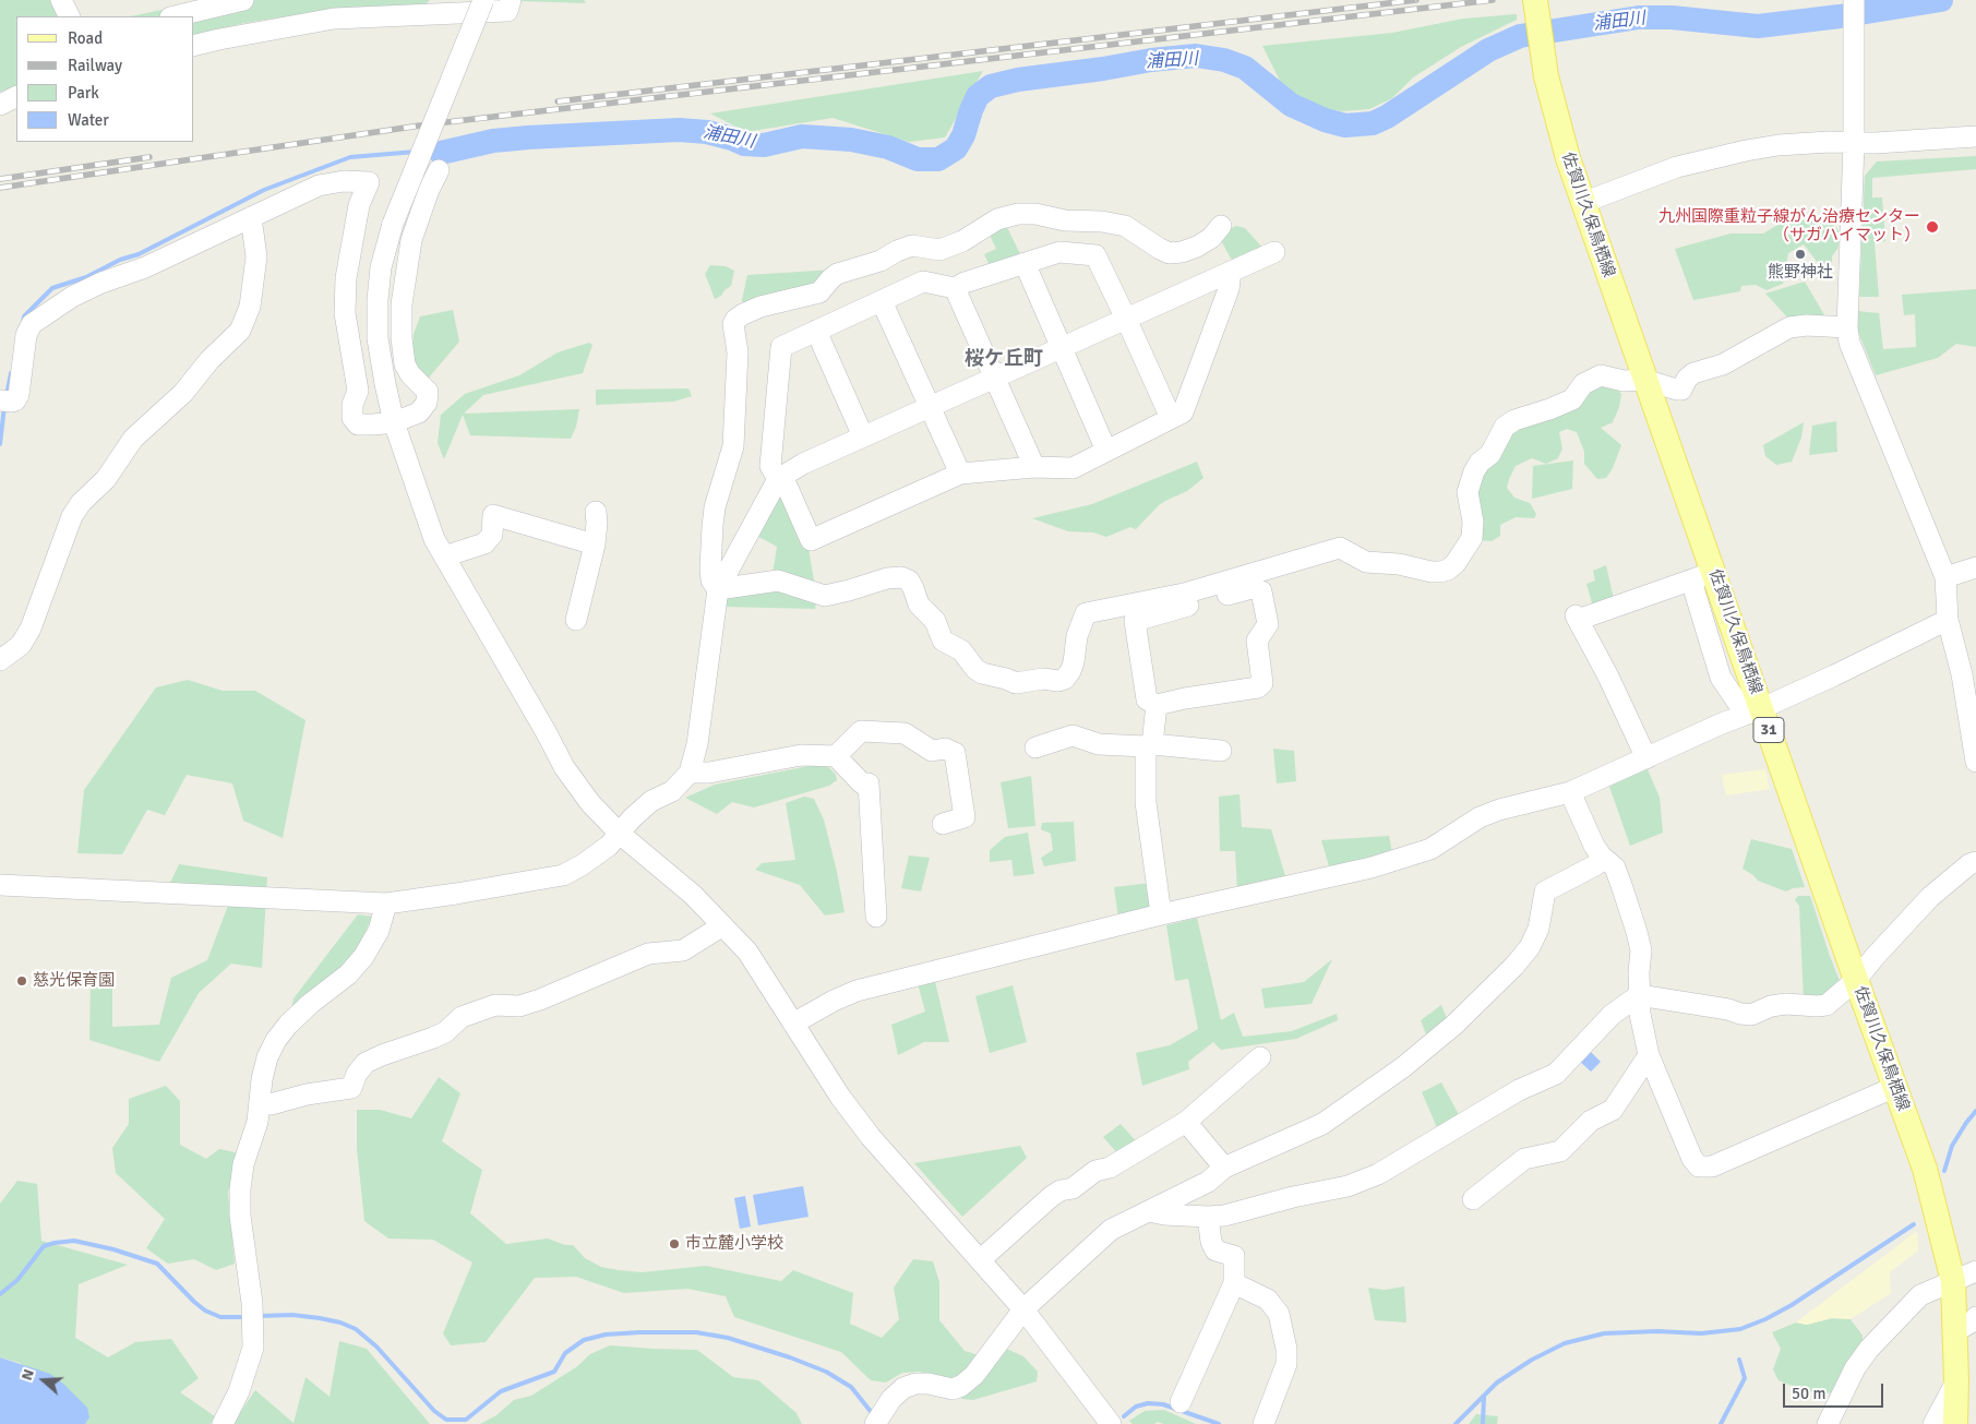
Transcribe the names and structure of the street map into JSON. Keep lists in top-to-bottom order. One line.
{"streets":{"main road":["佐賀川久保鳥栖線","31"]},"districts":["桜ケ丘町"],"water":["浦田川"],"places":["九州国際重粒子線がん治療センター （サガハイマット）","熊野神社","慈光保育園","市立麓小学校"],"legend":["Road","Railway","Park","Water"],"scale_bar":"50 m","north":"left"}
